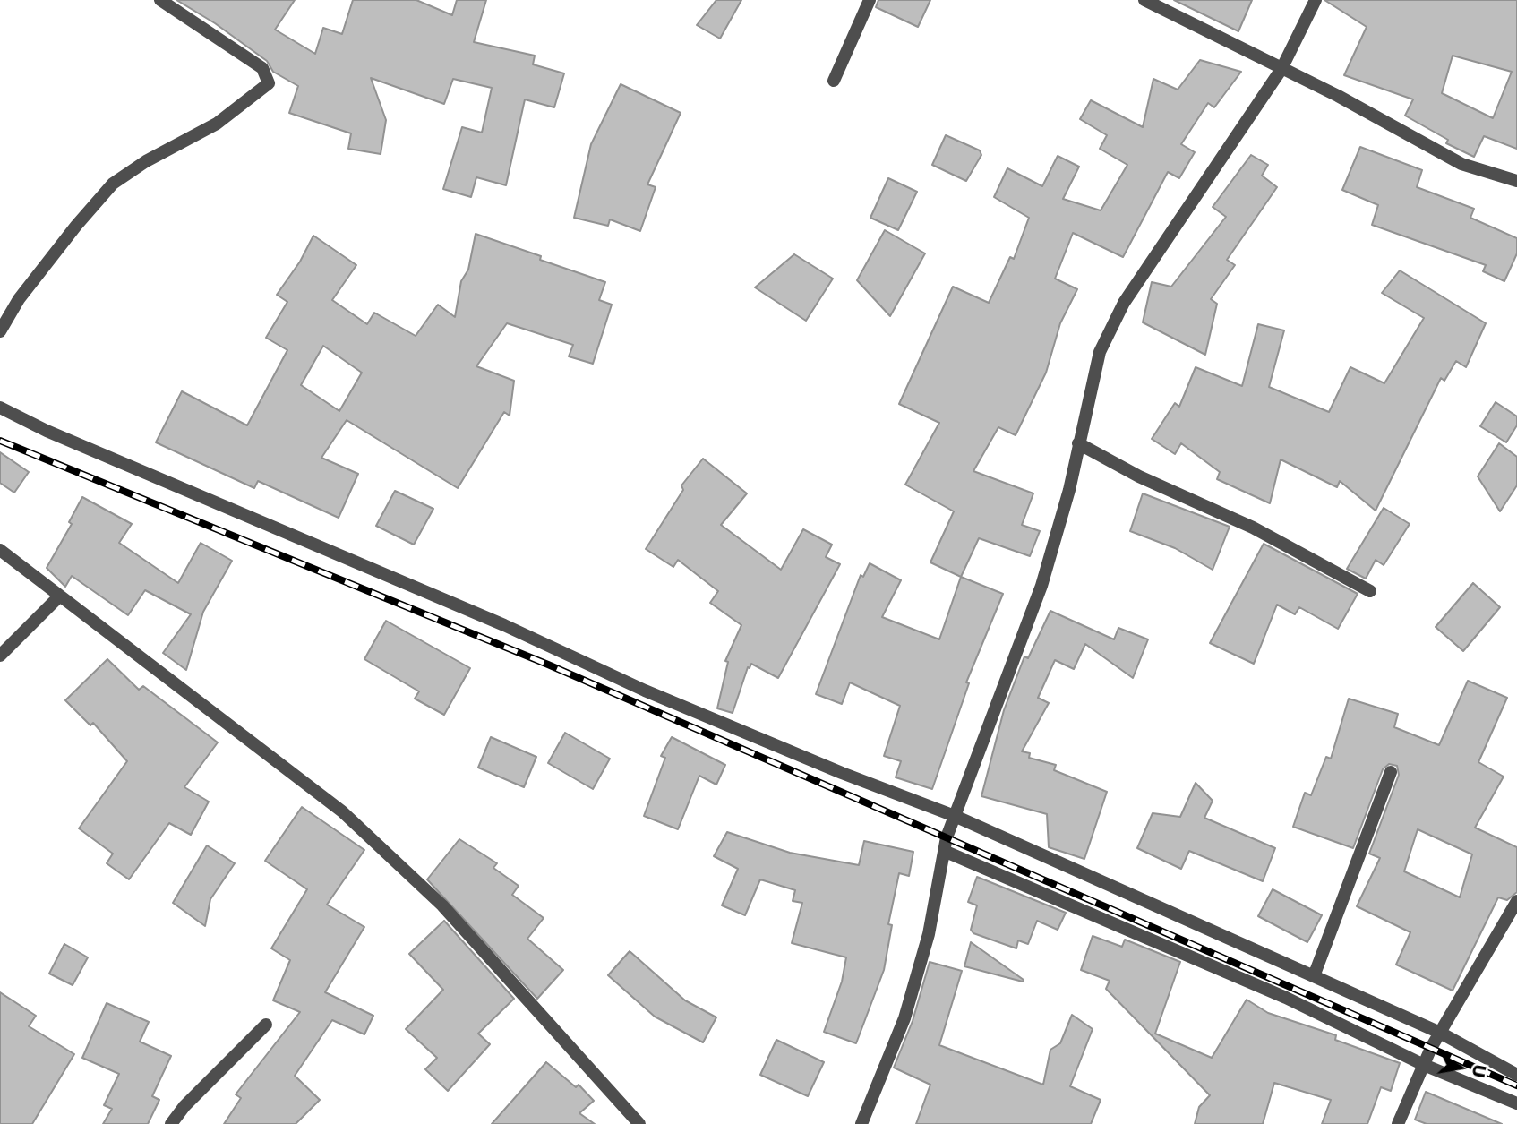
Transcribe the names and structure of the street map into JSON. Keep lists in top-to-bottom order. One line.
{"north":"right"}
